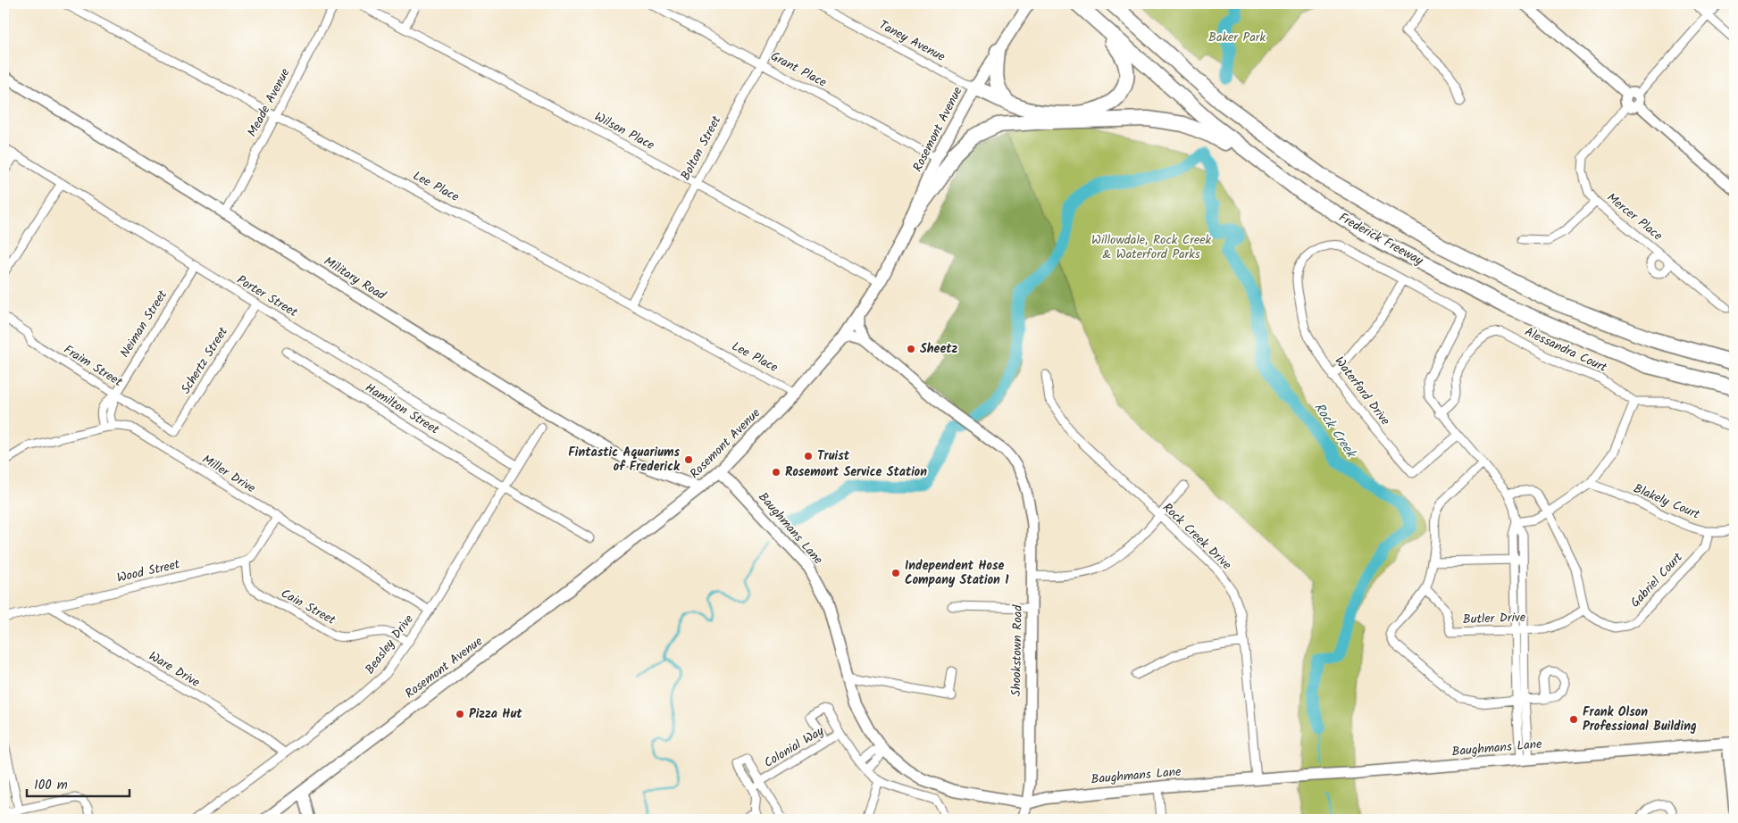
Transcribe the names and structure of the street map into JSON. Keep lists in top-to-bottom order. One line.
{"streets":{"highway":["Frederick Freeway"],"main road":["Rosemont Avenue","Baughmans Lane"],"street":["Taney Avenue","Grant Place","Meade Avenue","Wilson Place","Bolton Street","Lee Place","Mercer Place","Military Road","Porter Street","Neiman Street","Alessandra Court","Schertz Street","Fraim Street","Waterford Drive","Hamilton Street","Miller Drive","Blakely Court","Rock Creek Drive","Wood Street","Gabriel Court","Cain Street","Butler Drive","Beasley Drive","Shookstown Road","Ware Drive","Colonial Way"]},"crossings":[["Taney Avenue","Rosemont Avenue"],["Grant Place","Rosemont Avenue"],["Grant Place","Bolton Street"],["Meade Avenue","Lee Place"],["Meade Avenue","Military Road"],["Rosemont Avenue","Wilson Place"],["Rosemont Avenue","Lee Place"],["Rosemont Avenue","Military Road"],["Rosemont Avenue","Baughmans Lane"],["Wilson Place","Bolton Street"],["Bolton Street","Lee Place"],["Porter Street","Neiman Street"],["Porter Street","Schertz Street"],["Porter Street","Beasley Drive"],["Neiman Street","Fraim Street"],["Neiman Street","Miller Drive"],["Alessandra Court","Waterford Drive"],["Schertz Street","Fraim Street"],["Waterford Drive","Baughmans Lane"],["Waterford Drive","Butler Drive"],["Hamilton Street","Beasley Drive"],["Miller Drive","Beasley Drive"],["Blakely Court","Gabriel Court"],["Baughmans Lane","Rock Creek Drive"],["Baughmans Lane","Shookstown Road"],["Wood Street","Cain Street"],["Wood Street","Ware Drive"],["Gabriel Court","Butler Drive"],["Cain Street","Beasley Drive"],["Beasley Drive","Ware Drive"]],"water":["Rock Creek"],"parks":["Baker Park","Willowdale, Rock Creek & Waterford Parks"],"places":["Sheetz","Truist","Fintastic Aquariums of Frederick","Rosemont Service Station","Independent Hose Company Station 1","Pizza Hut","Frank Olson Professional Building"],"scale_bar":"100 m"}
